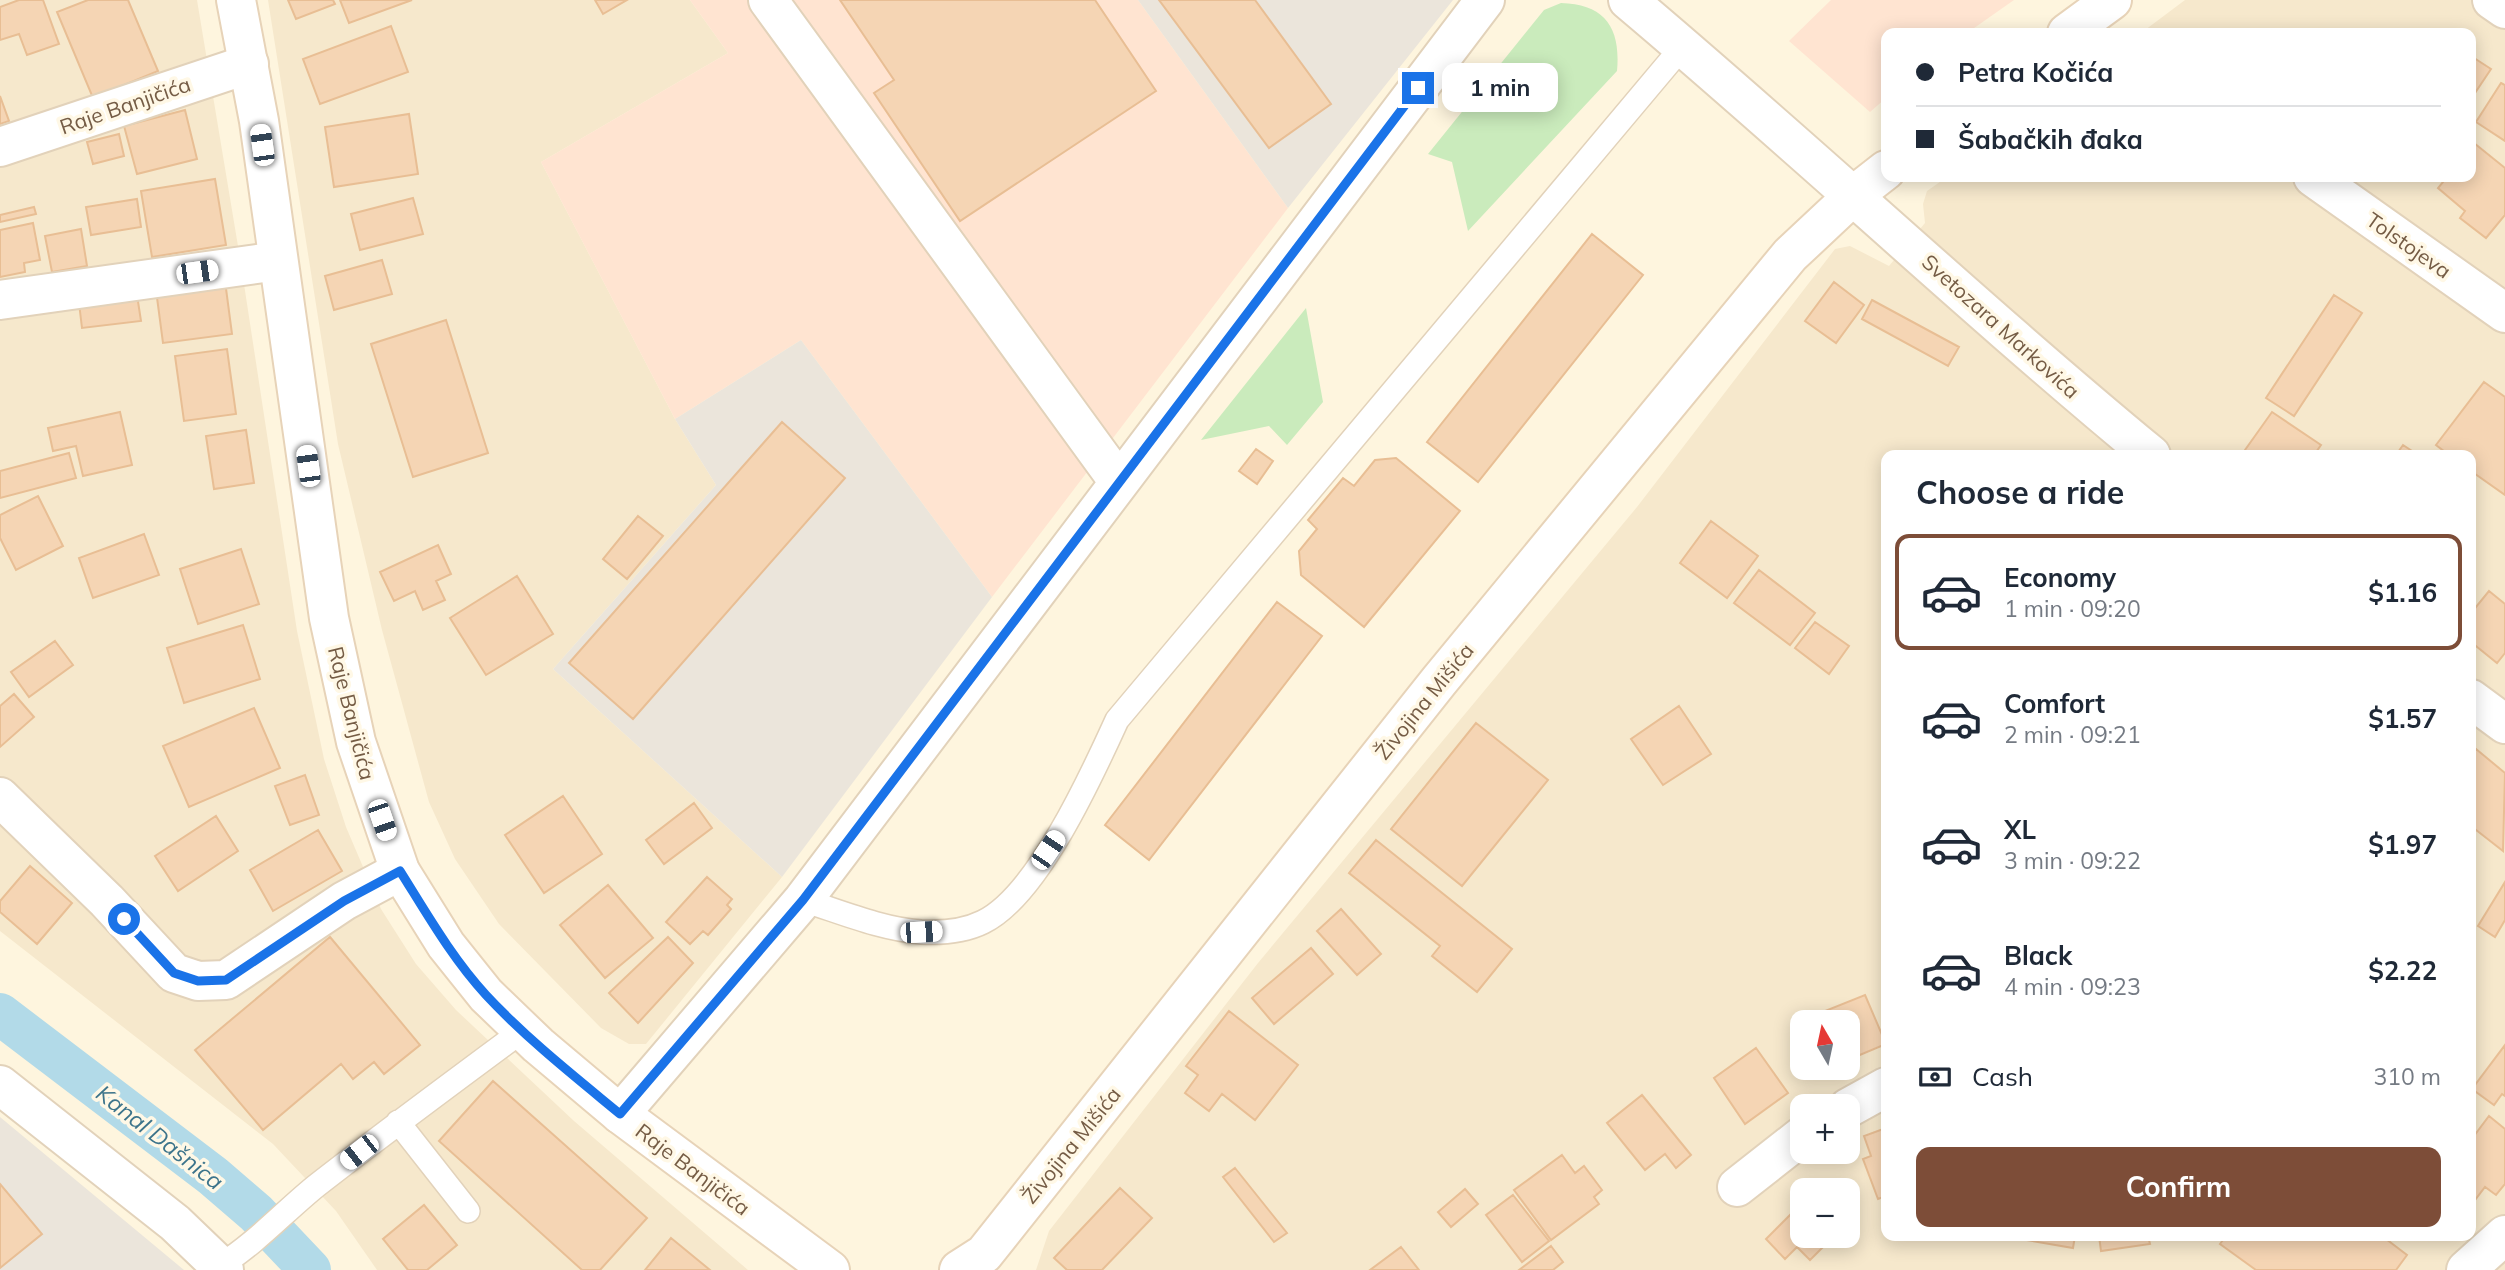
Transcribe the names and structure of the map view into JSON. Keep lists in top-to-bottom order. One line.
{"streets":{"street":["Raje Banjičića","Tolstojeva","Svetozara Markovića","Živojina Mišića"]},"crossings":[["Svetozara Markovića","Živojina Mišića"]],"water":["Kanal Dašnica"],"north":"top","page":{"banner":["Petra Kočića","Šabačkih đaka"],"bubble":"1 min","heading":"Choose a ride","list":[{"name":"Economy","note":"1 min · 09:20","value":"$1.16"},{"name":"Comfort","note":"2 min · 09:21","value":"$1.57"},{"name":"XL","note":"3 min · 09:22","value":"$1.97"},{"name":"Black","note":"4 min · 09:23","value":"$2.22"}],"map_buttons":["+","−"],"pay":["Cash","310 m"],"buttons":"Confirm"}}
